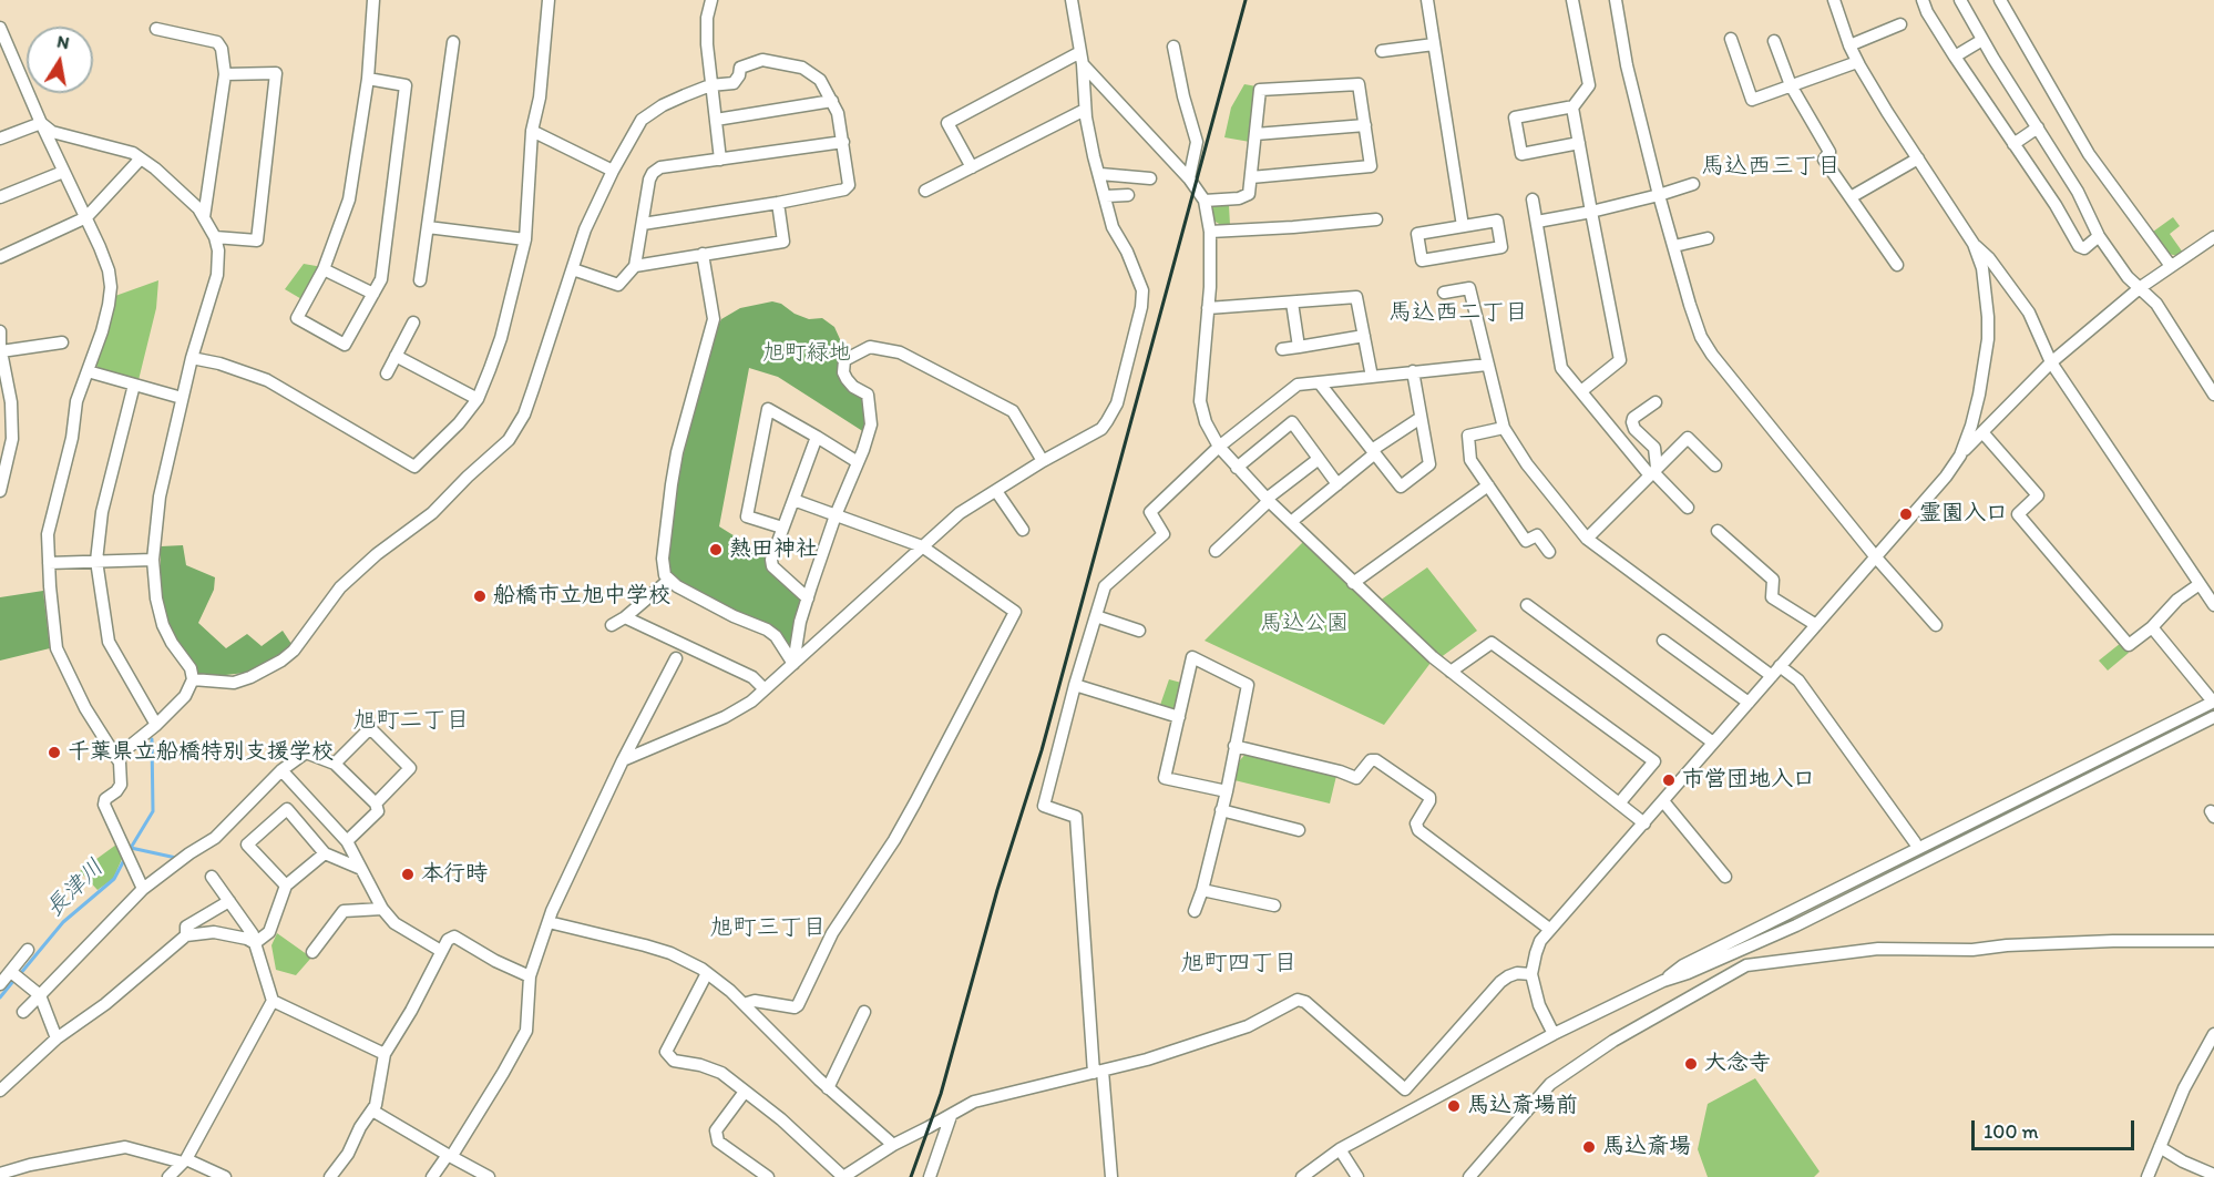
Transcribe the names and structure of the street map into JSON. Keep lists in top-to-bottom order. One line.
{"districts":["馬込西三丁目","馬込西二丁目","旭町二丁目","旭町三丁目","旭町四丁目"],"water":["長津川"],"parks":["旭町緑地","馬込公園"],"places":["霊園入口","熱田神社","船橋市立旭中学校","千葉県立船橋特別支援学校","市営団地入口","本行時","大念寺","馬込斎場前","馬込斎場"],"scale_bar":"100 m","north":"top"}
